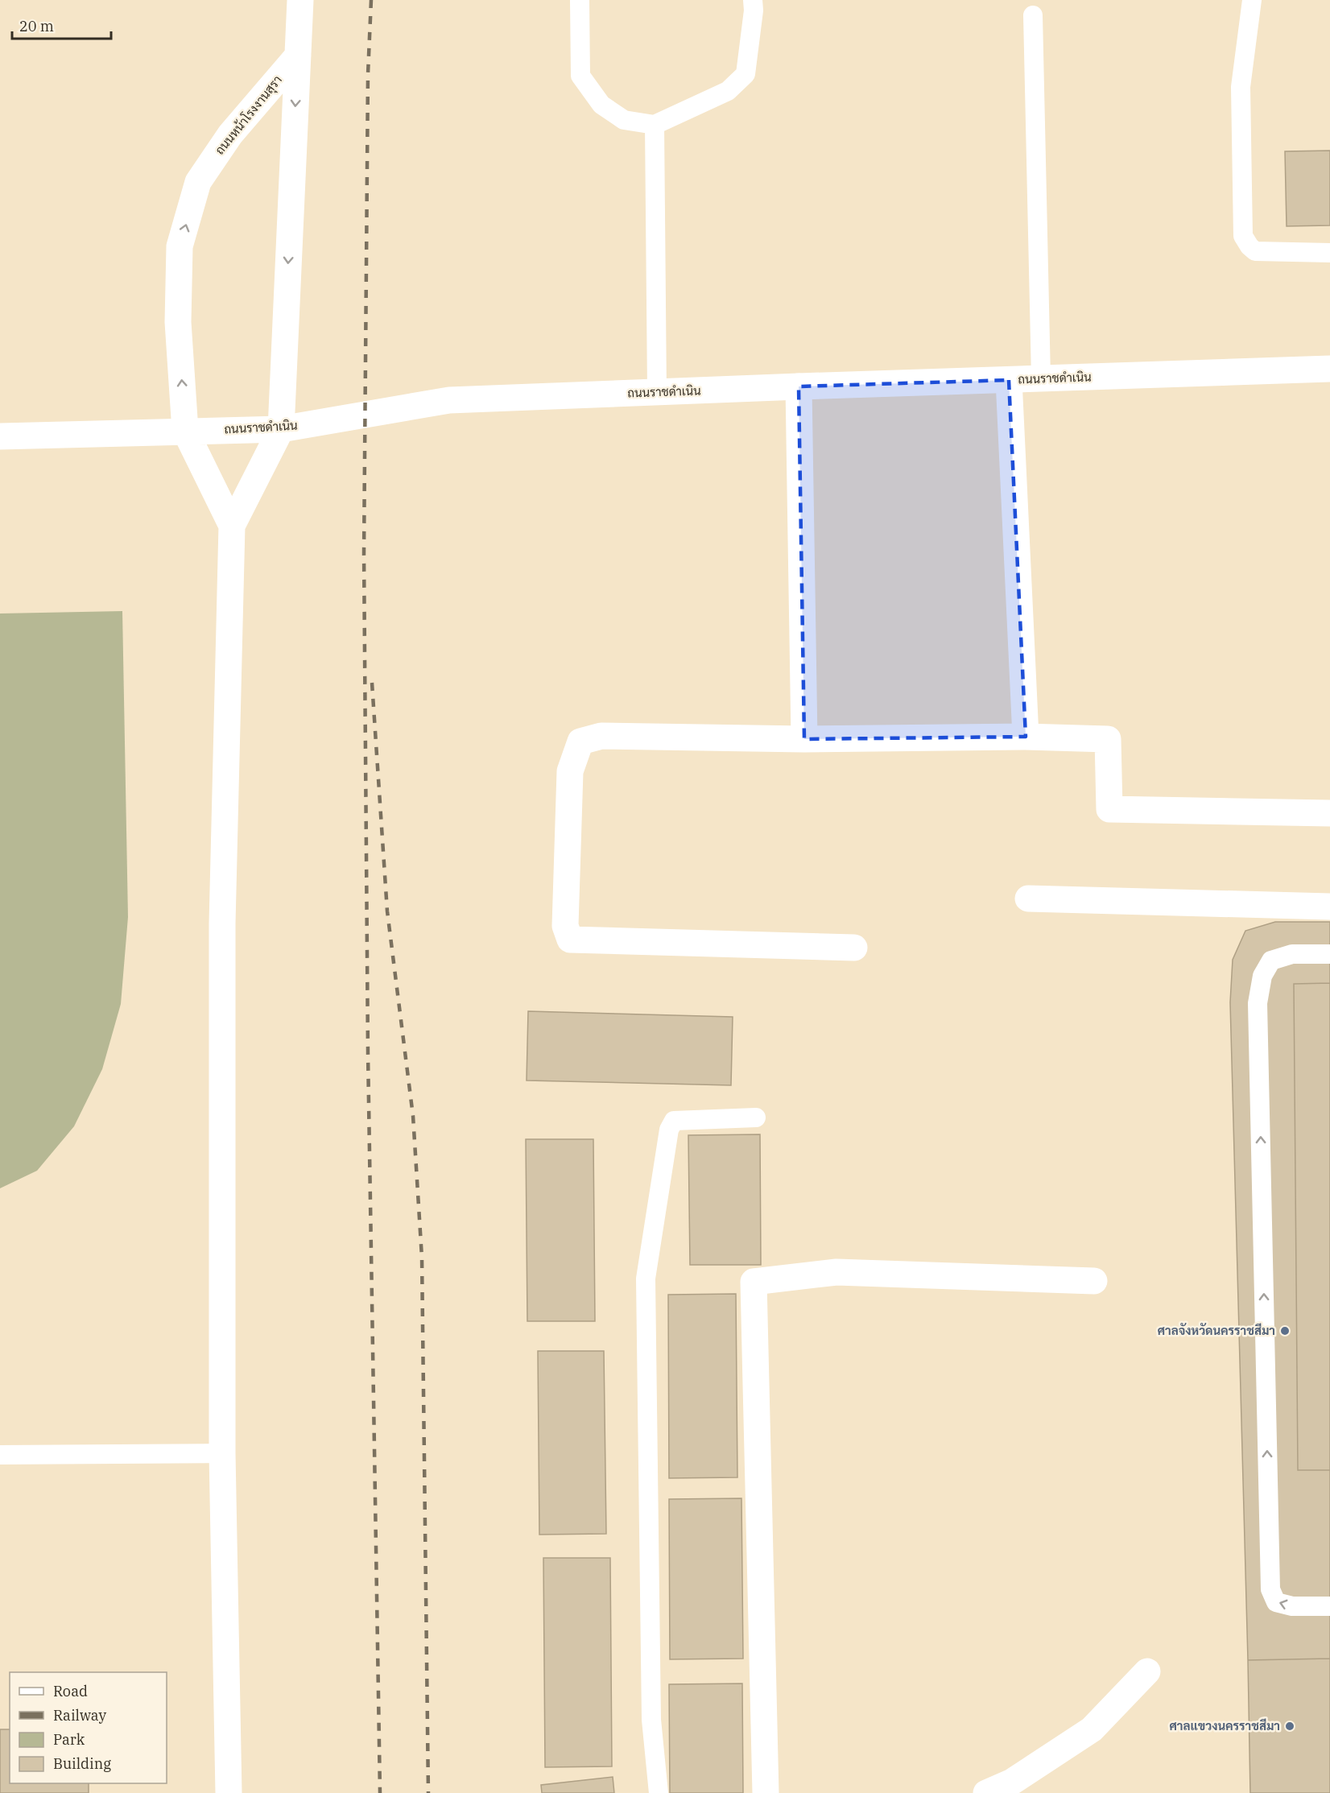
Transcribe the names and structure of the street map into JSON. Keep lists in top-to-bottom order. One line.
{"streets":{"street":["ถนนหน้าโรงงานสุรา","ถนนราชดำเนิน"]},"crossings":[["ถนนหน้าโรงงานสุรา","ถนนราชดำเนิน"]],"places":["ศาลจังหวัดนครราชสีมา","ศาลแขวงนครราชสีมา"],"legend":["Road","Railway","Park","Building"],"scale_bar":"20 m"}
